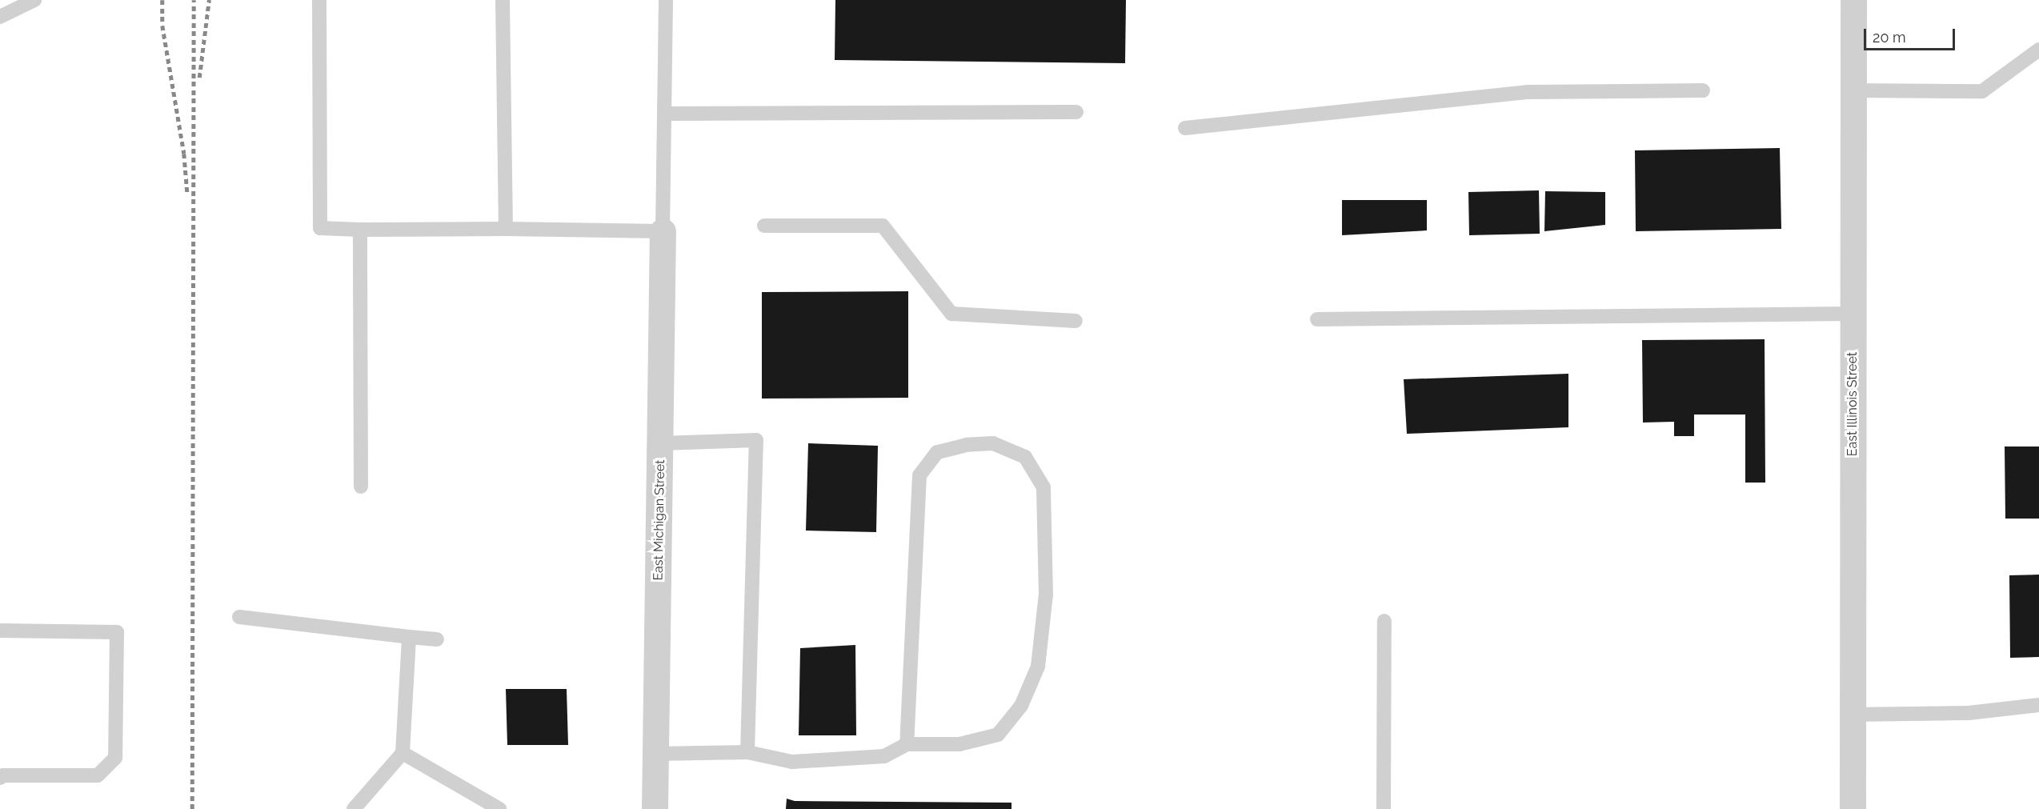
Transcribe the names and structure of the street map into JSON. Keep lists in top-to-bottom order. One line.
{"streets":{"street":["East Illinois Street","East Michigan Street"]},"scale_bar":"20 m"}
